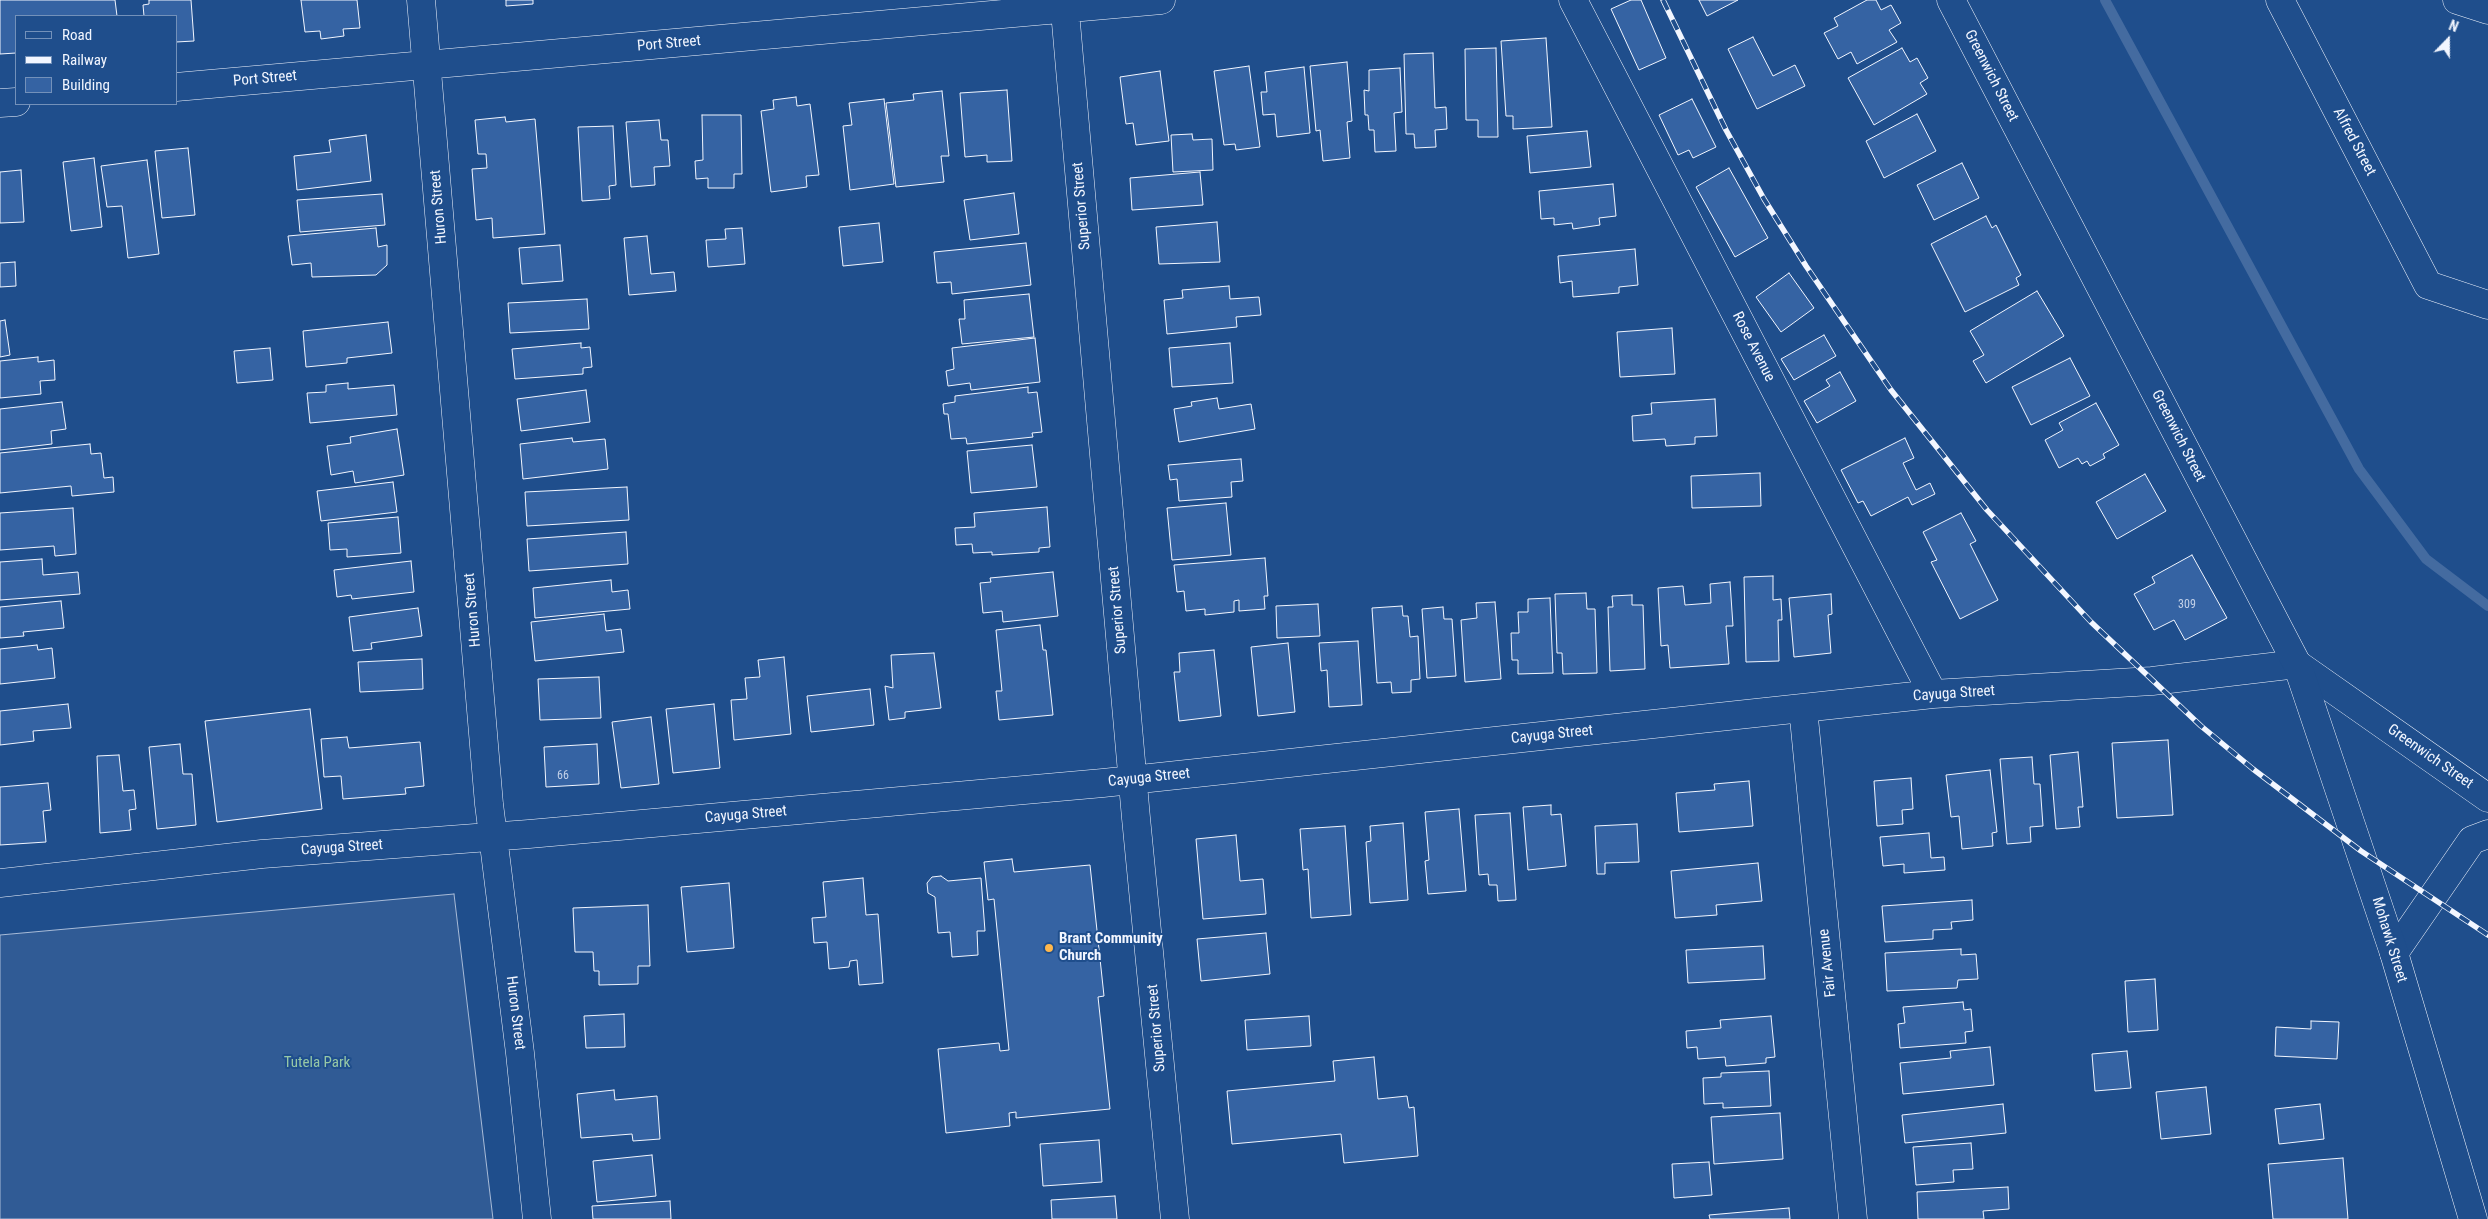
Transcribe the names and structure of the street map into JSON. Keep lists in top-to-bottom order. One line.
{"streets":{"street":["Port Street","Greenwich Street","Alfred Street","Superior Street","Huron Street","Rose Avenue","Cayuga Street","Mohawk Street","Fair Avenue"]},"crossings":[["Port Street","Superior Street"],["Port Street","Huron Street"],["Greenwich Street","Cayuga Street"],["Greenwich Street","Mohawk Street"],["Superior Street","Cayuga Street"],["Huron Street","Cayuga Street"],["Rose Avenue","Cayuga Street"],["Cayuga Street","Mohawk Street"],["Cayuga Street","Fair Avenue"]],"parks":["Tutela Park"],"places":["Brant Community Church"],"house_numbers":["309","66"],"legend":["Road","Railway","Building"],"north":"top"}
